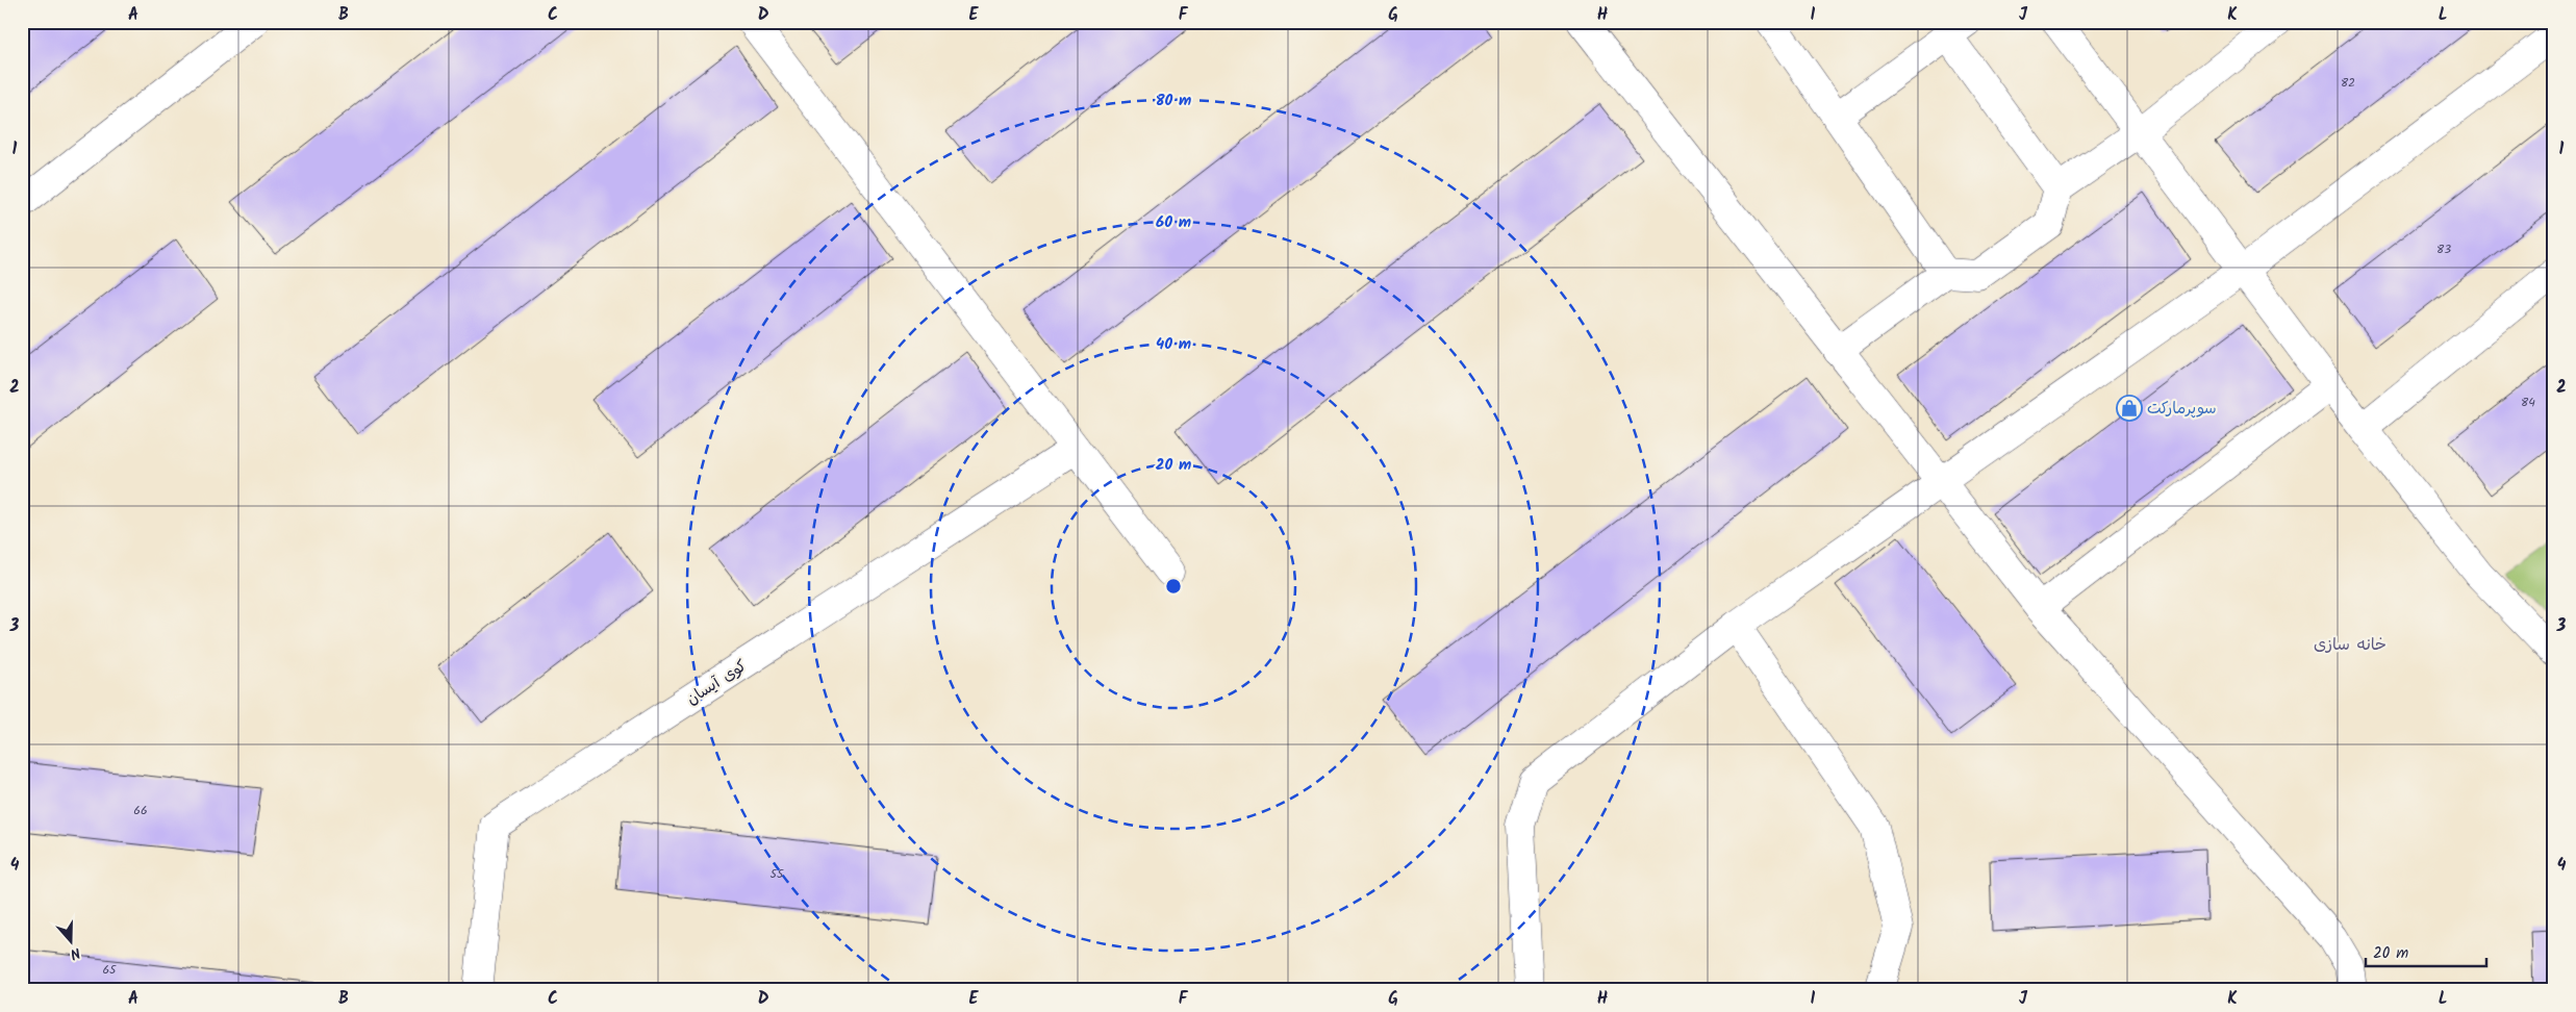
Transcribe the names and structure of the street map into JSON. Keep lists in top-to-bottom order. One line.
{"streets":{"street":["کوی آیسان"]},"districts":["خانه سازی"],"places":{"shop":["سوپرمارکت"]},"house_numbers":["82","83","84","66","55","65"],"scale_bar":"20 m","north":"bottom","grid":{"columns":["A","B","C","D","E","F","G","H","I","J","K","L"],"rows":["1","2","3","4"]},"rings":["80 m","60 m","40 m","20 m"]}
